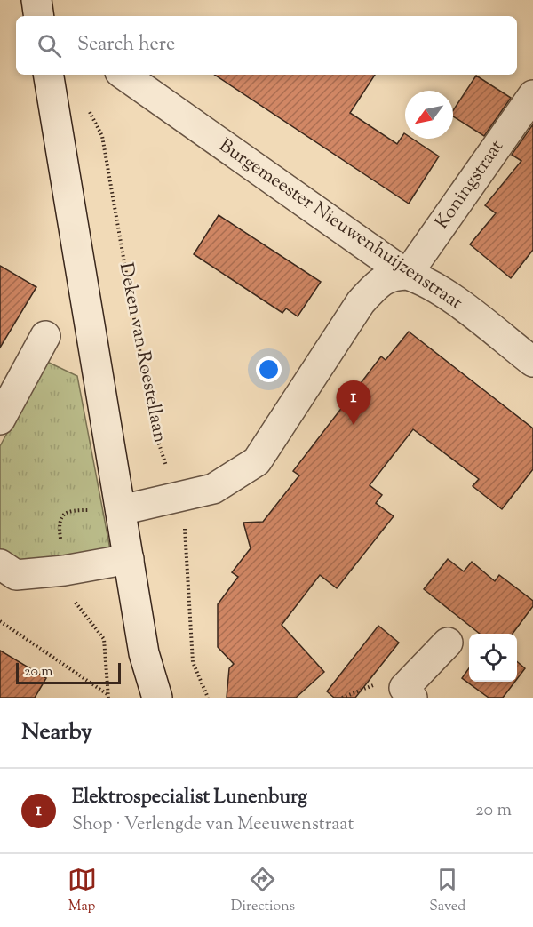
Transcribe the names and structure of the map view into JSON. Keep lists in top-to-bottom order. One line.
{"streets":{"street":["Koningstraat","Burgemeester Nieuwenhuijzenstraat"],"path":["Deken van Roestellaan"]},"crossings":[["Koningstraat","Burgemeester Nieuwenhuijzenstraat"]],"scale_bar":"20 m","north":"bottom left","page":{"search":"Search here","pins":"1","scale":"20 m","heading":"Nearby","list":[{"mark":"1","name":"Elektrospecialist Lunenburg","note":"Shop · Verlengde van Meeuwenstraat","value":"20 m"}],"nav":["Map","Directions","Saved"]}}
